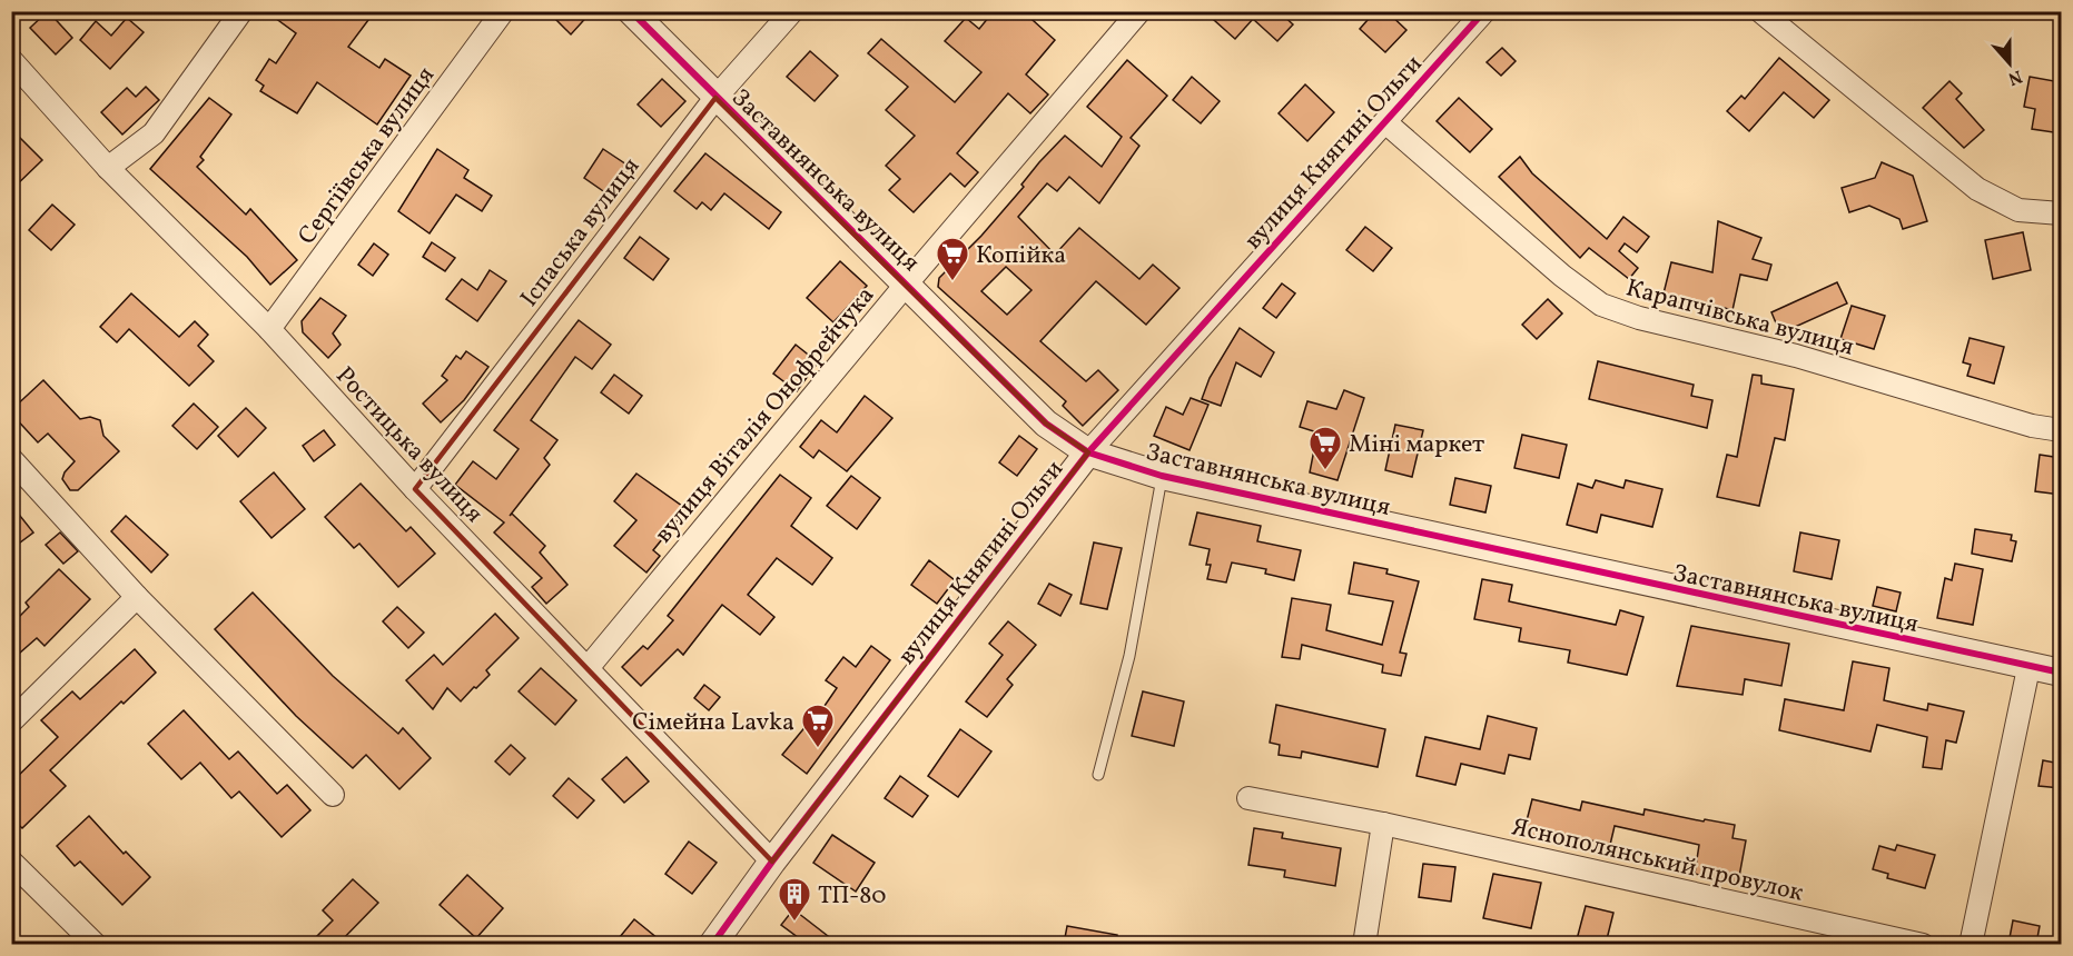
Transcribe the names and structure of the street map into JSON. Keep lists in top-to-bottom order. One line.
{"streets":{"street":["вулиця Княгині Ольги","Сергіївська вулиця","Заставнянська вулиця","Іспаська вулиця","Карапчівська вулиця","вулиця Віталія Онофрейчука","Ростицька вулиця","Яснополянський провулок"]},"crossings":[["вулиця Княгині Ольги","Заставнянська вулиця"],["вулиця Княгині Ольги","Карапчівська вулиця"],["вулиця Княгині Ольги","Ростицька вулиця"],["Сергіївська вулиця","Ростицька вулиця"],["Заставнянська вулиця","Іспаська вулиця"],["Заставнянська вулиця","вулиця Віталія Онофрейчука"],["Іспаська вулиця","Ростицька вулиця"],["вулиця Віталія Онофрейчука","Ростицька вулиця"]],"places":{"supermarket":["Копійка","Міні маркет","Сімейна Lavka"],"building":["ТП-80"]},"north":"bottom"}
